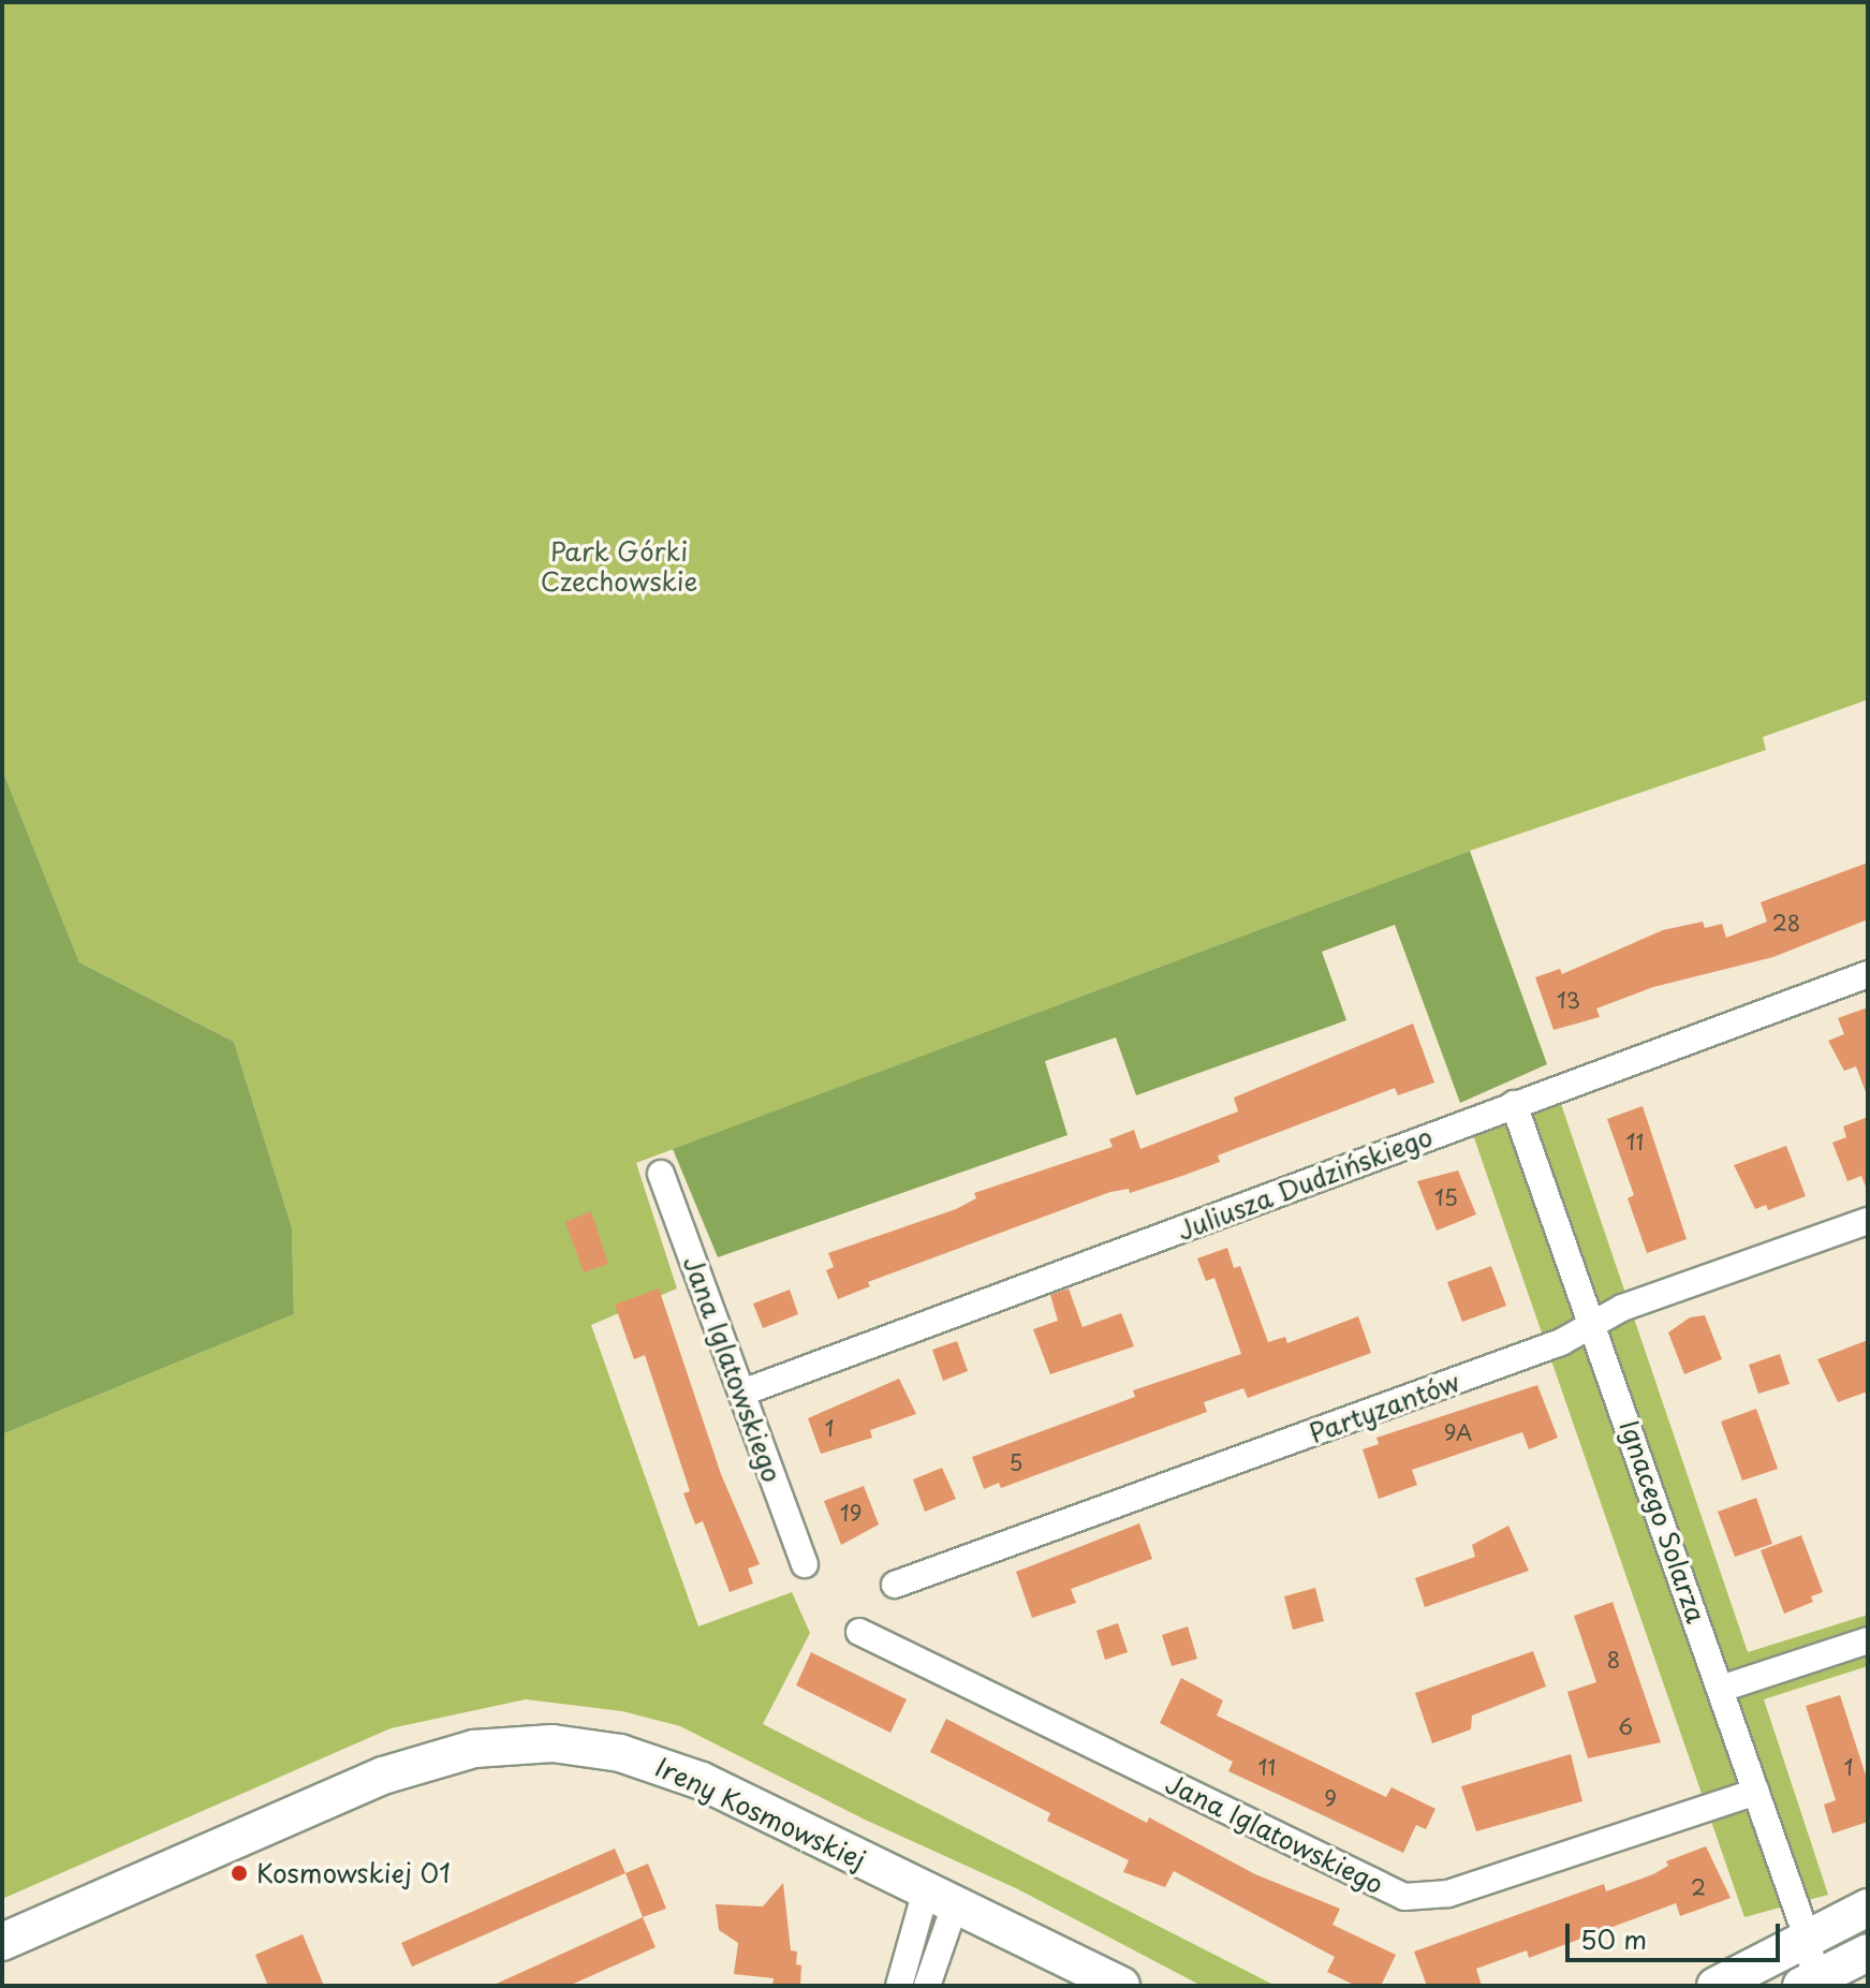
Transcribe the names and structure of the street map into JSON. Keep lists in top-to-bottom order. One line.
{"streets":{"street":["Juliusza Dudzińskiego","Jana Iglatowskiego","Partyzantów","Ignacego Solarza","Ireny Kosmowskiej"]},"crossings":[["Juliusza Dudzińskiego","Jana Iglatowskiego"],["Juliusza Dudzińskiego","Ignacego Solarza"],["Jana Iglatowskiego","Ignacego Solarza"],["Partyzantów","Ignacego Solarza"]],"parks":["Park Górki Czechowskie"],"places":["Kosmowskiej 01"],"house_numbers":["28","13","11","15","1","9A","5","19","8","6","11","1","9","2"],"scale_bar":"50 m"}
